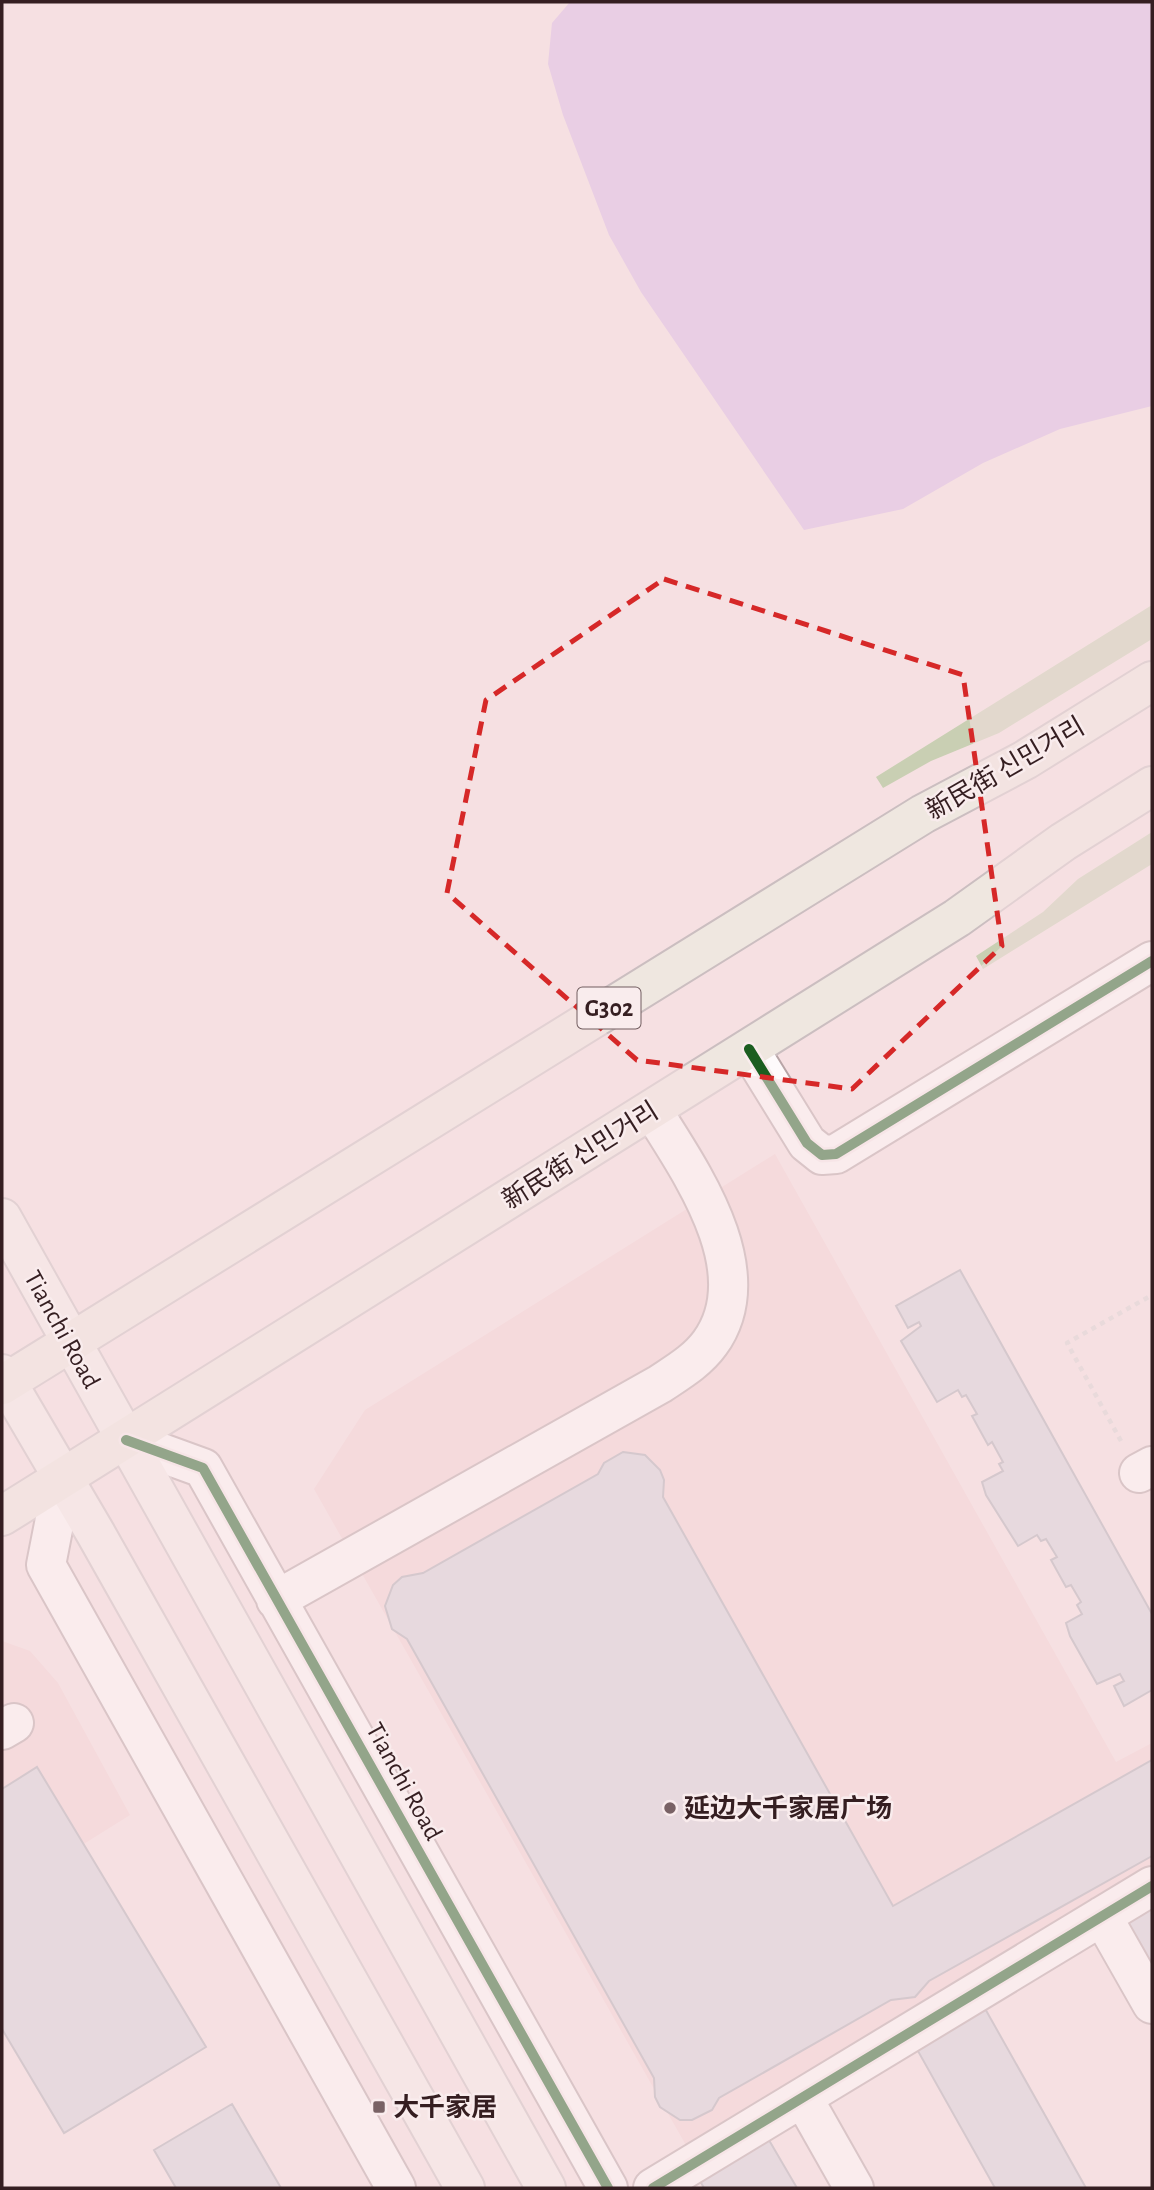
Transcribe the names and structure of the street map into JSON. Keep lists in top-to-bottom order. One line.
{"streets":{"highway":["新民街 신민거리","G302"],"main road":["Tianchi Road"]},"crossings":[["新民街 신민거리","Tianchi Road"]],"places":{"other":["延边大千家居广场"],"transit":["大千家居"]}}
